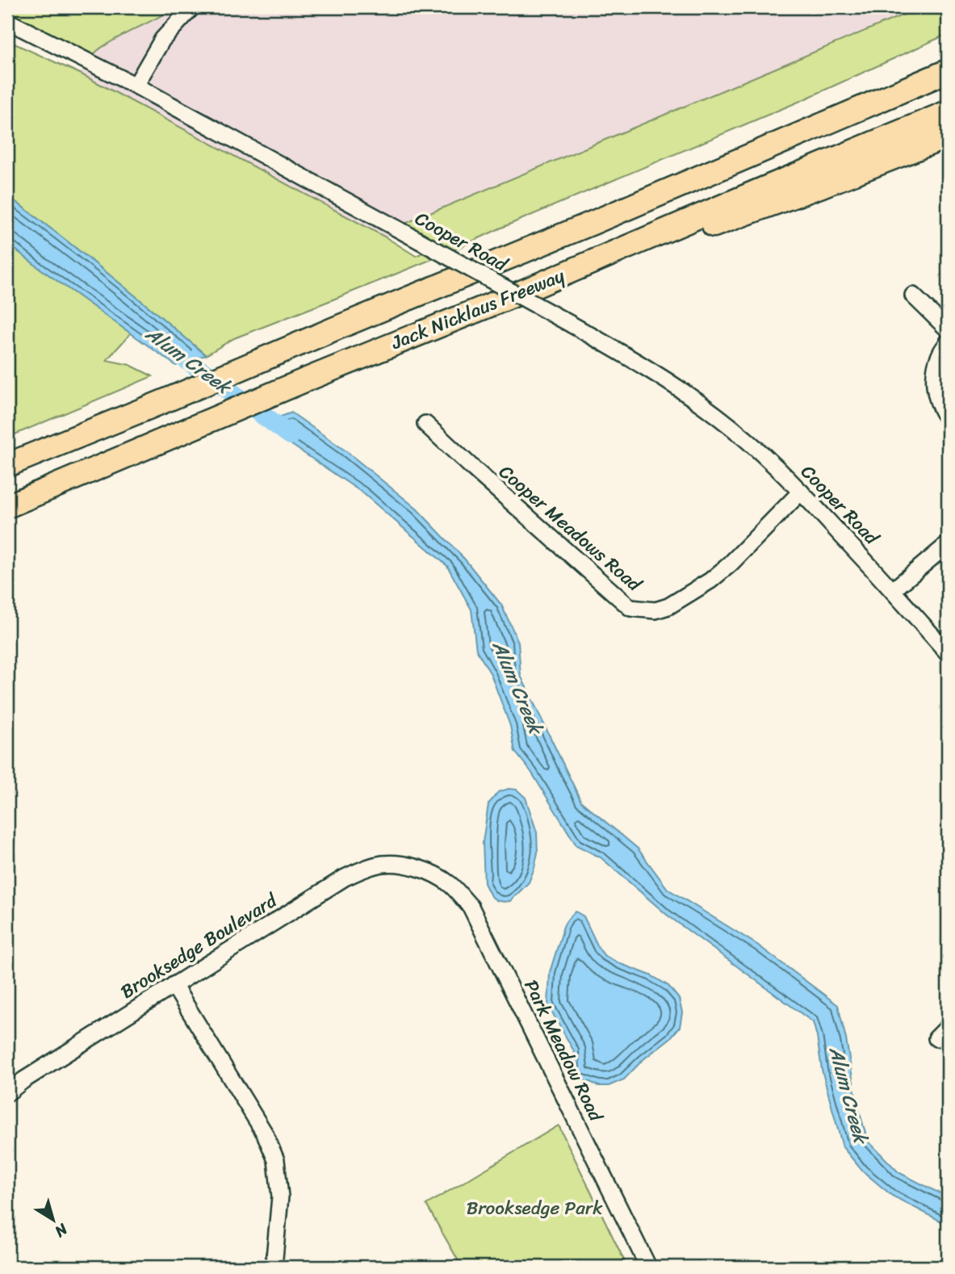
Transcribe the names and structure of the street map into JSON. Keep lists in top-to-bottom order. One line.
{"streets":{"highway":["Jack Nicklaus Freeway"],"street":["Cooper Road","Cooper Meadows Road","Brooksedge Boulevard","Park Meadow Road"]},"crossings":[["Cooper Road","Cooper Meadows Road"],["Brooksedge Boulevard","Park Meadow Road"]],"water":["Alum Creek"],"parks":["Brooksedge Park"],"north":"bottom right"}
